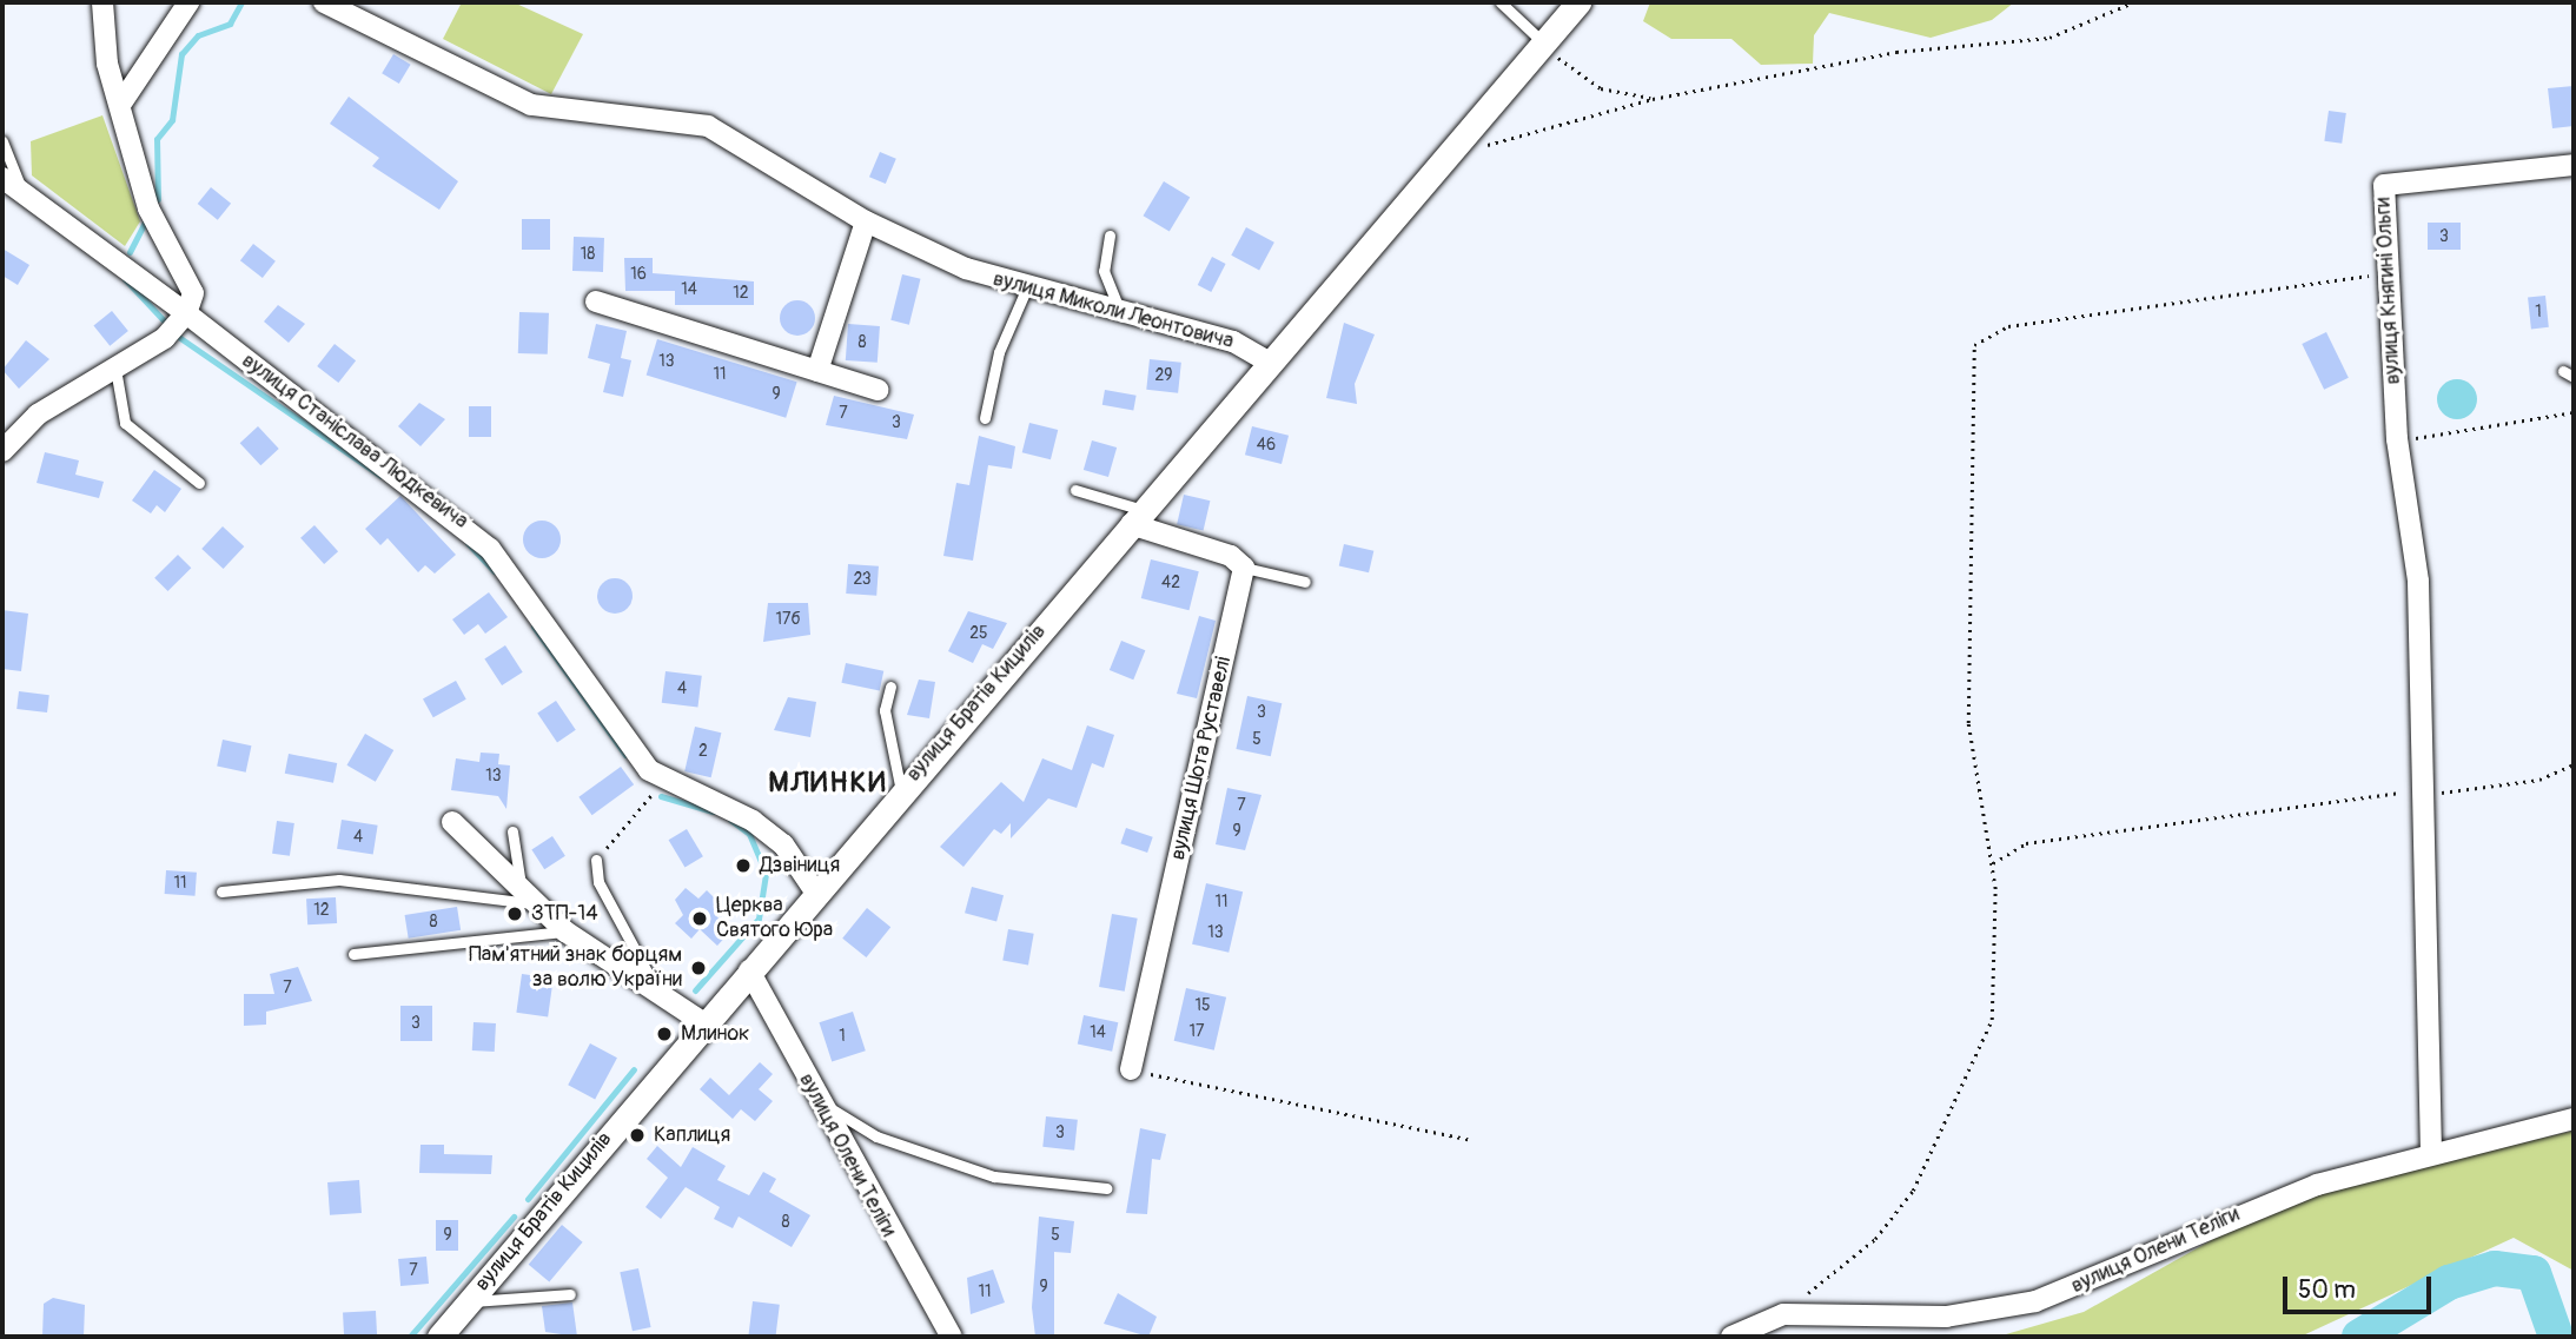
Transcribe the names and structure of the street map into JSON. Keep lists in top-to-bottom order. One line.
{"streets":{"street":["вулиця Княгині Ольги","вулиця Миколи Леонтовича","вулиця Станіслава Людкевича","вулиця Братів Кицилів","вулиця Шота Руставелі","вулиця Олени Теліги"]},"crossings":[["вулиця Княгині Ольги","вулиця Олени Теліги"],["вулиця Миколи Леонтовича","вулиця Братів Кицилів"],["вулиця Братів Кицилів","вулиця Олени Теліги"]],"districts":["МЛИНКИ"],"places":["Дзвіниця","ЗТП-14","Церква Святого Юра","Пам'ятний знак борцям за волю України","Млинок","Каплиця"],"house_numbers":["3","18","16","14","12","1","8","13","11","29","9","7","3","46","23","42","17б","25","4","3","5","2","13","7","9","4","11","11","12","8","13","7","15","3","17","14","1","3","8","9","5","7","9","11"],"scale_bar":"50 m"}
